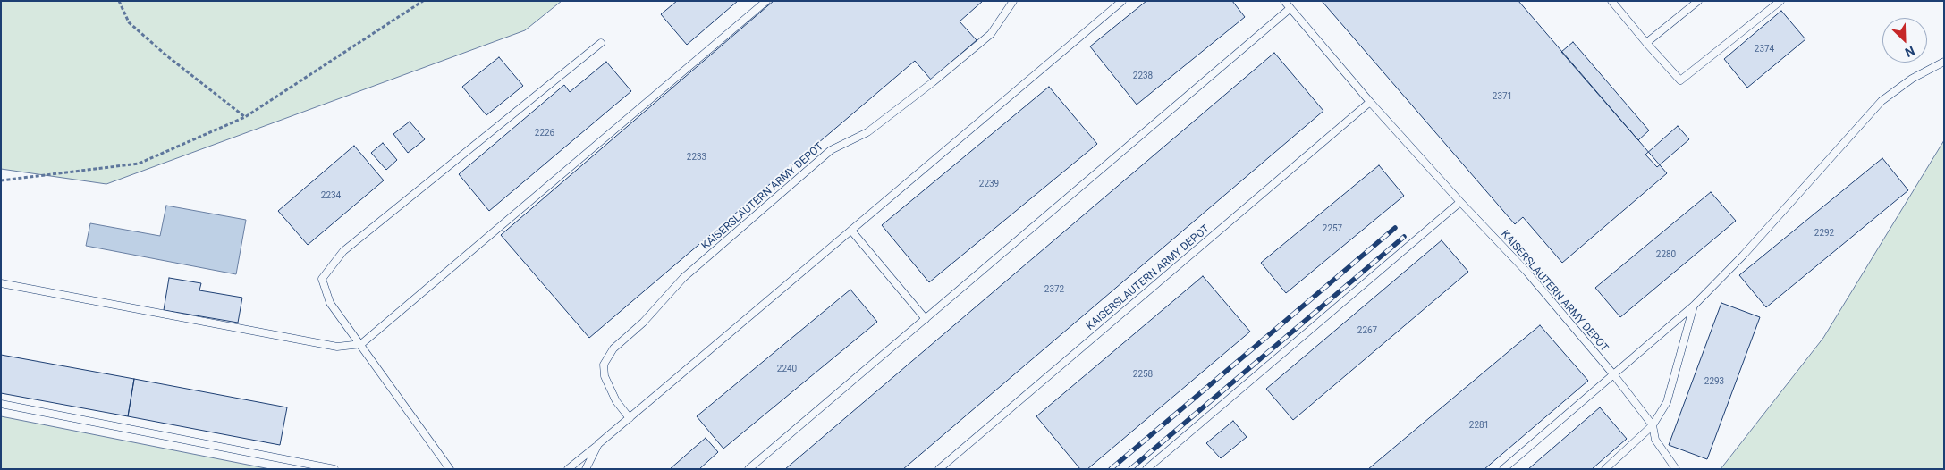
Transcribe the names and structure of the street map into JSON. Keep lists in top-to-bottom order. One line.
{"streets":{"lane":["KAISERSLAUTERN ARMY DEPOT"]},"house_numbers":["2374","2238","2371","2226","2233","2239","2234","2257","2292","2280","2372","2267","2240","2258","2293","2281"],"north":"bottom right"}
